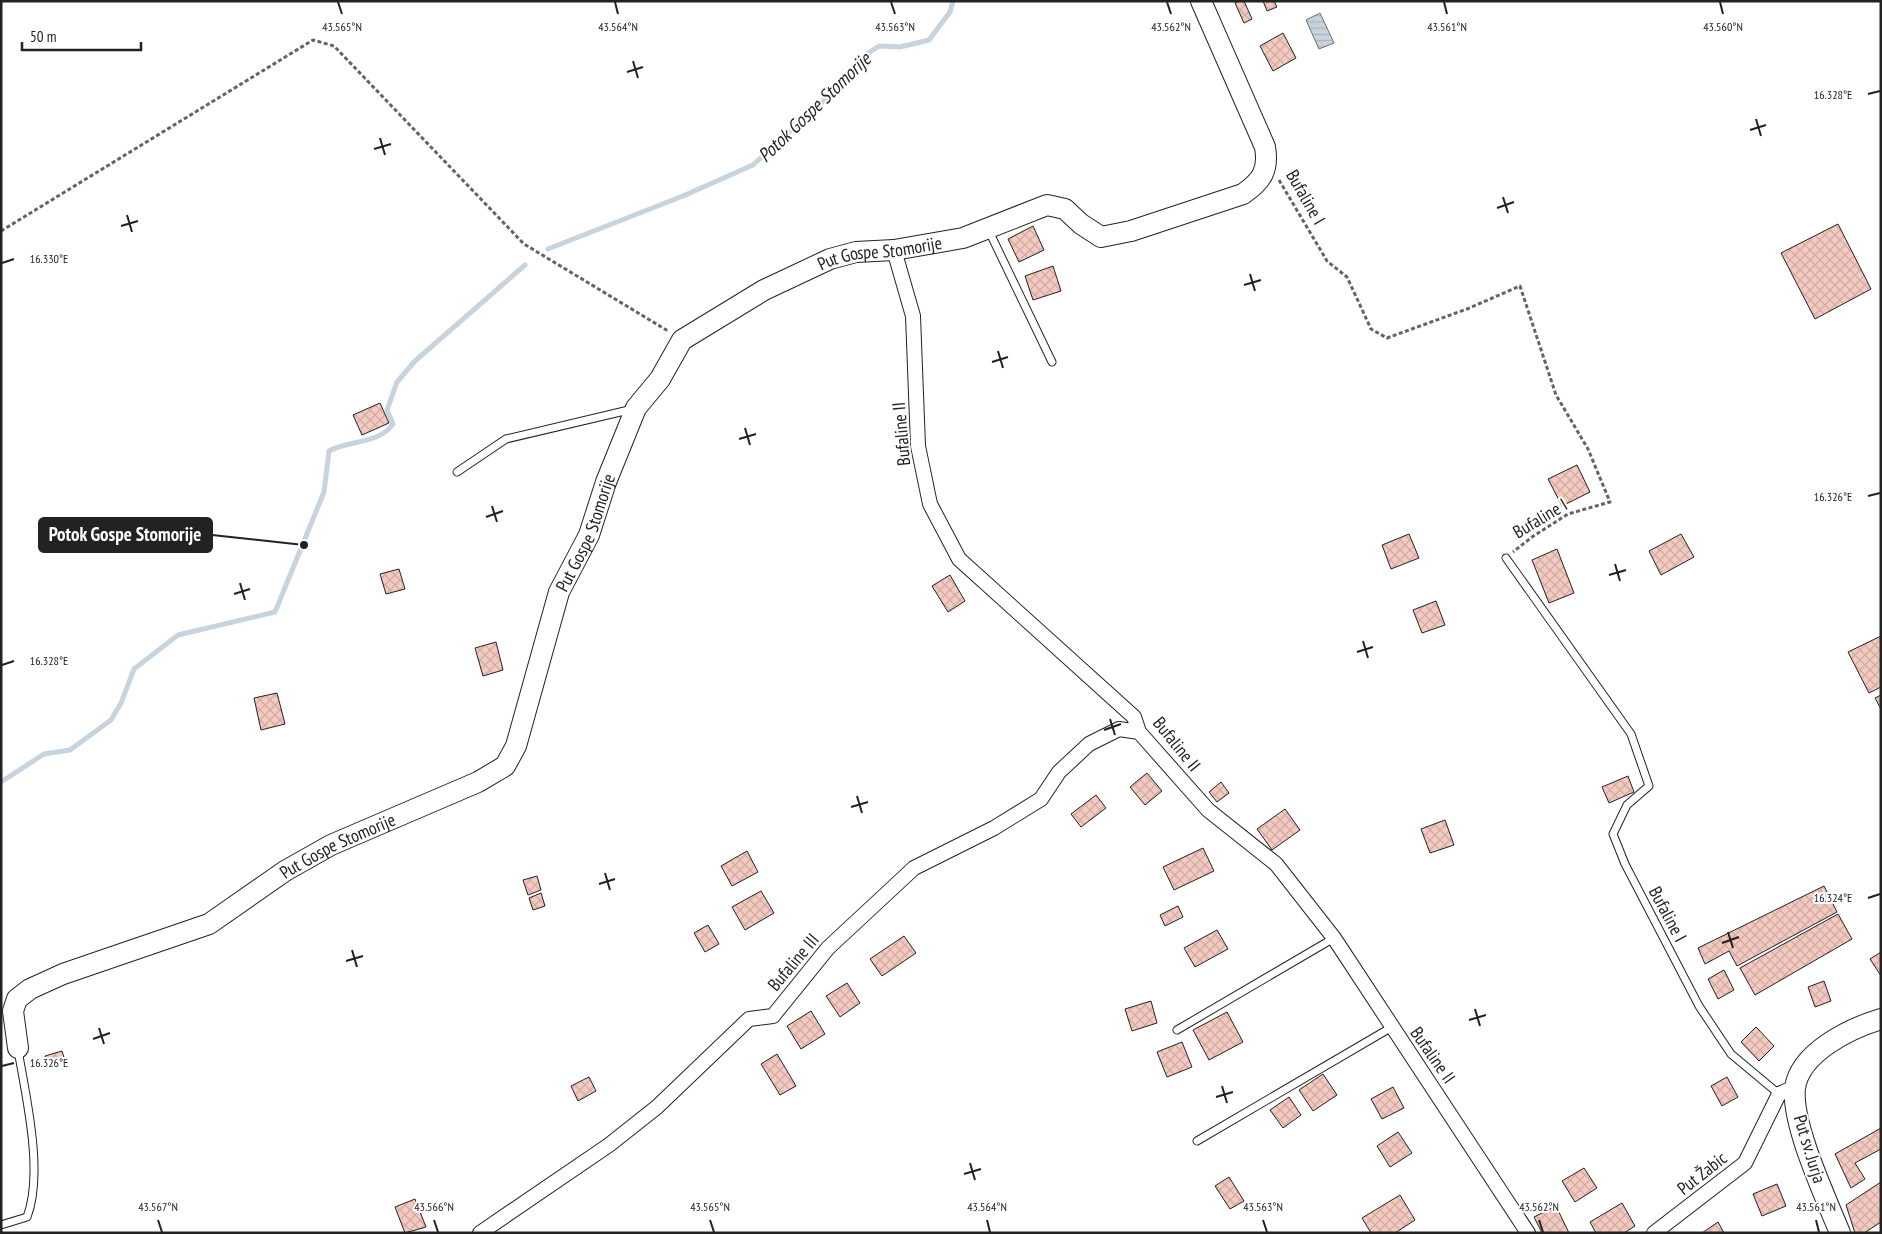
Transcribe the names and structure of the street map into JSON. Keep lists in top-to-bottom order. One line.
{"streets":{"street":["Put Gospe Stomorije","Bufaline II","Bufaline III","Put sv. Jurja","Put Žabic"],"lane":["Bufaline I"]},"crossings":[["Bufaline I","Put Gospe Stomorije"],["Bufaline I","Put sv. Jurja"],["Bufaline I","Put Žabic"],["Put Gospe Stomorije","Bufaline II"],["Bufaline II","Bufaline III"],["Put sv. Jurja","Put Žabic"]],"water":["Potok Gospe Stomorije"],"places":["Potok Gospe Stomorije"],"scale_bar":"50 m","coordinates":["43.565°N","43.564°N","43.563°N","43.562°N","43.561°N","43.560°N","16.328°E","16.330°E","16.326°E","16.324°E","43.567°N","43.566°N"]}
